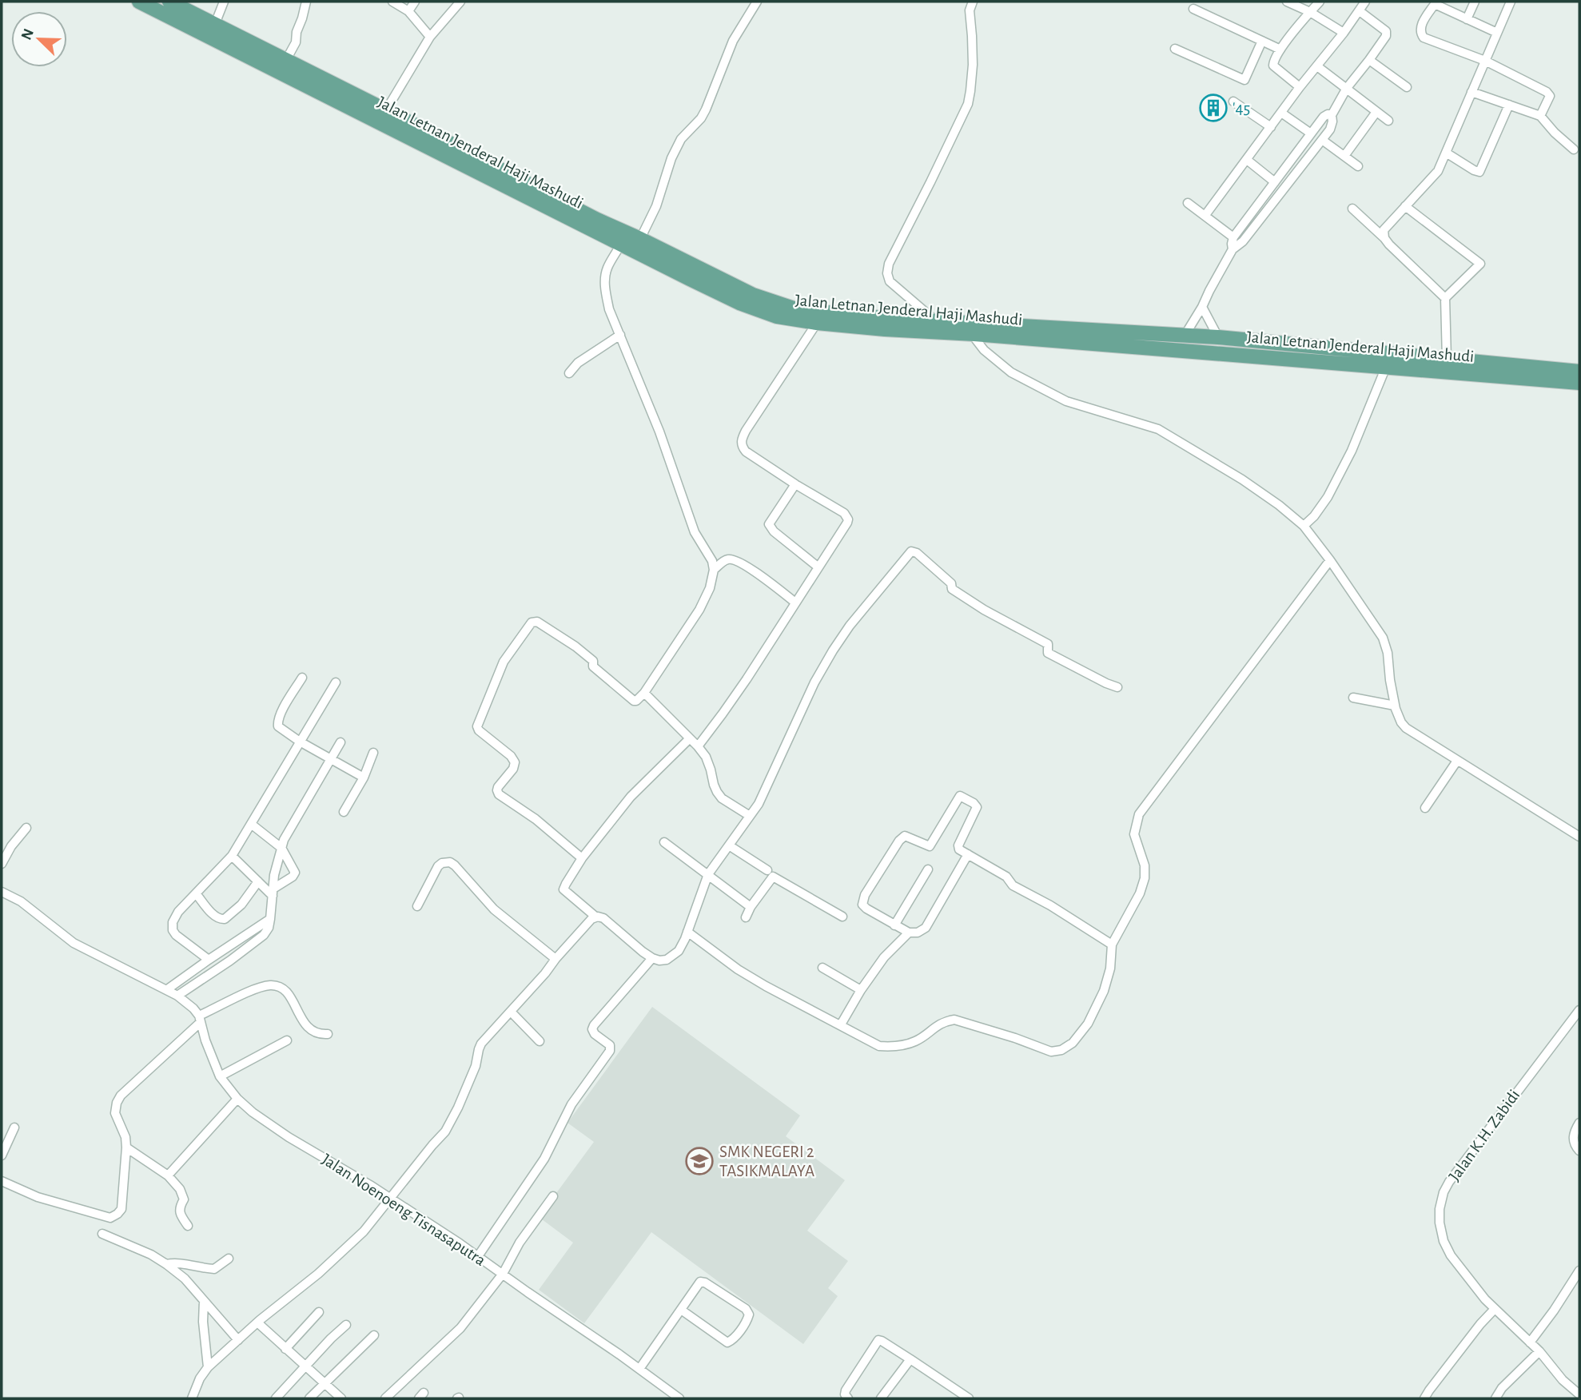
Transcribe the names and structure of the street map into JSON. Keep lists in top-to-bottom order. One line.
{"streets":{"main road":["Jalan Letnan Jenderal Haji Mashudi"],"street":["Jalan K.H. Zabidi","Jalan Noenoeng Tisnasaputra"]},"places":{"building":["'45"],"school or university":["SMK NEGERI 2 TASIKMALAYA"]},"north":"top left"}
